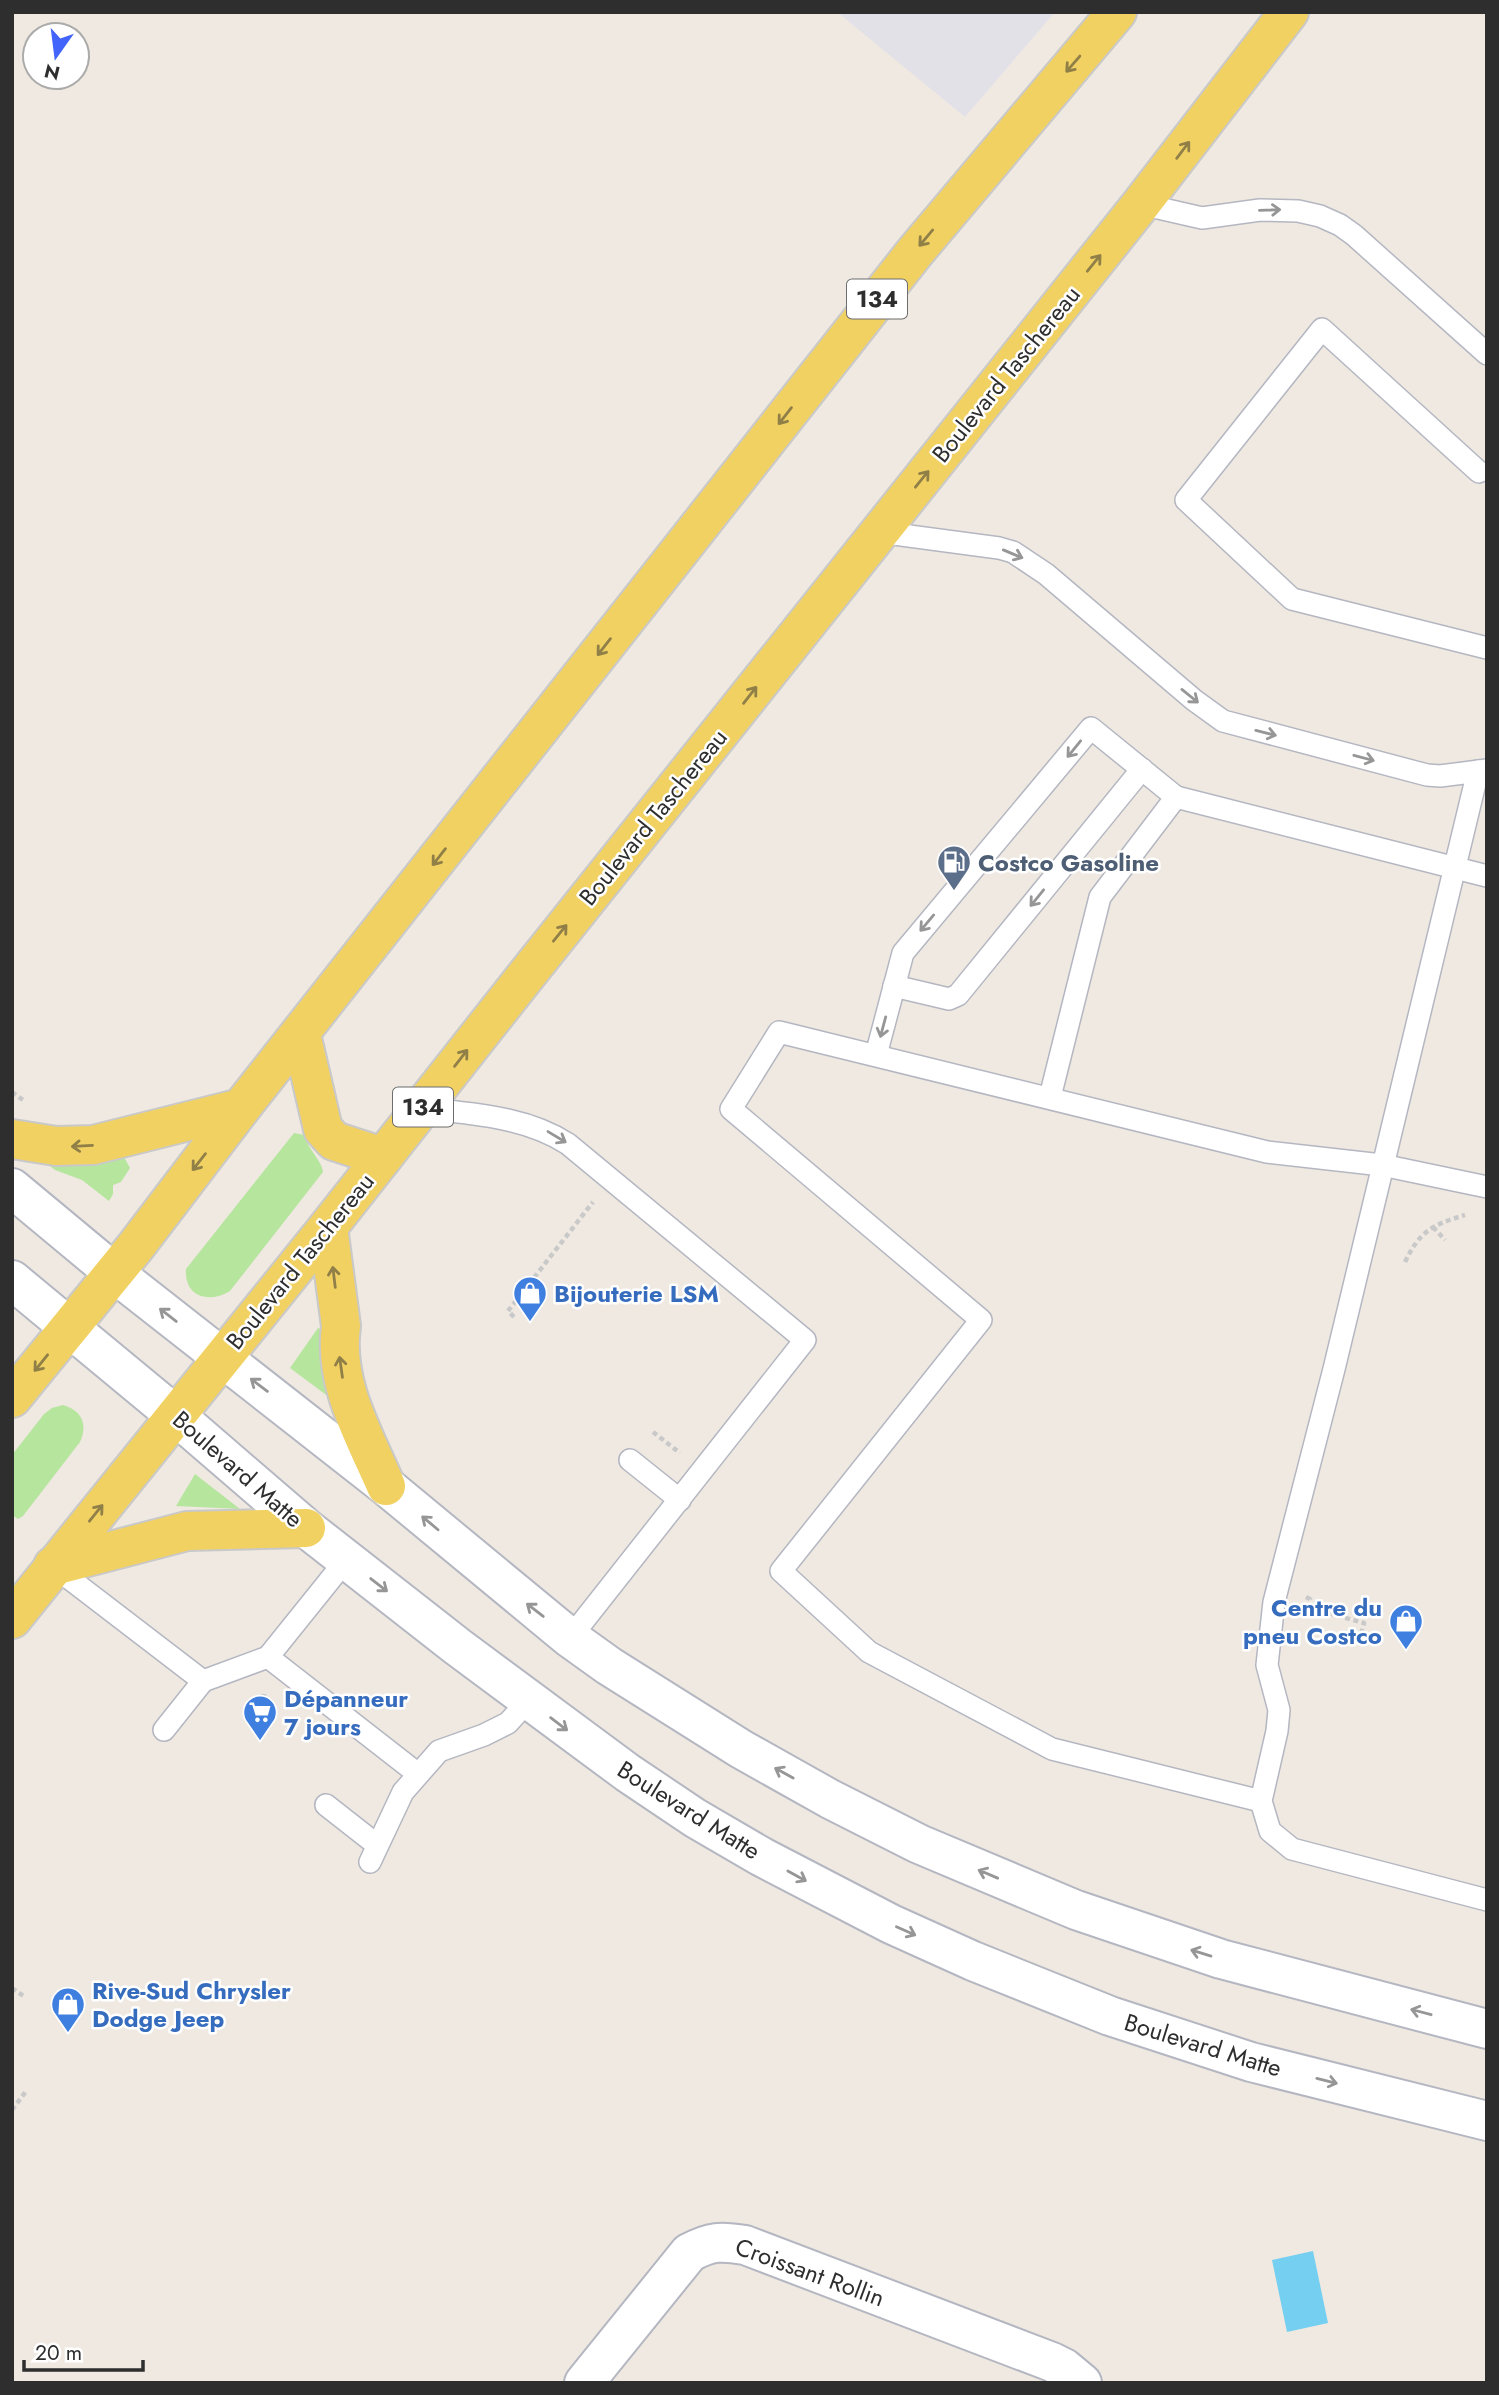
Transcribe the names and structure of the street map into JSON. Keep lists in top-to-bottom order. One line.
{"streets":{"main road":["134","Boulevard Taschereau","Boulevard Matte","Croissant Rollin"]},"crossings":[["134","Boulevard Matte"],["Boulevard Taschereau","Boulevard Matte"]],"places":{"fuel station":["Costco Gasoline"],"shop":["Bijouterie LSM","Centre du pneu Costco","Rive-Sud Chrysler Dodge Jeep"],"supermarket":["Dépanneur 7 jours"]},"scale_bar":"20 m","north":"bottom"}
